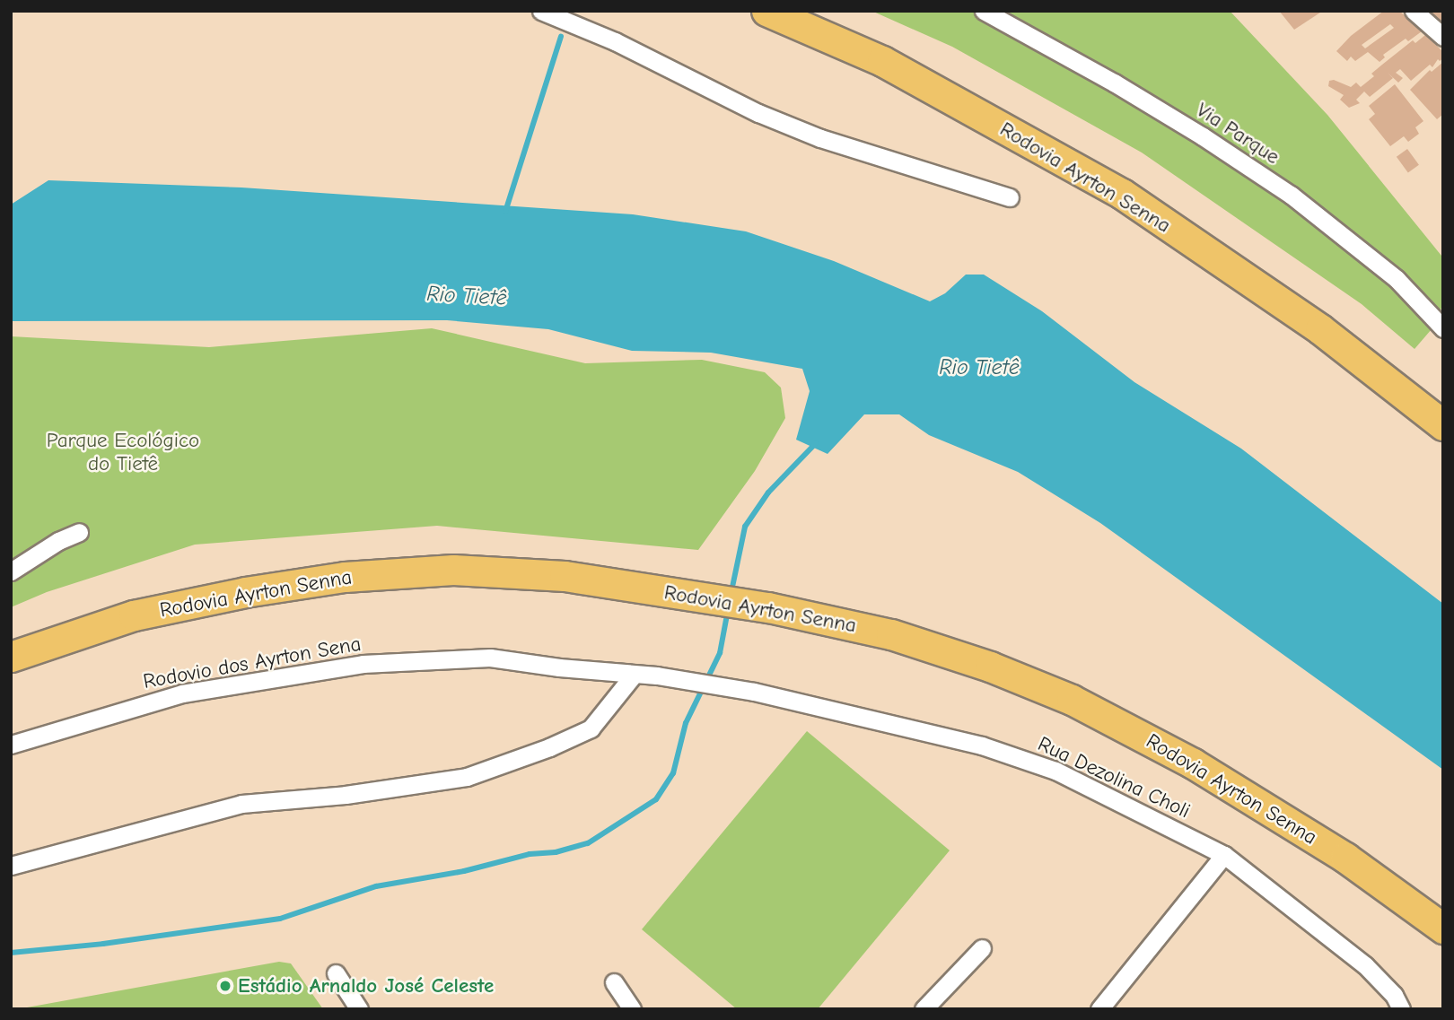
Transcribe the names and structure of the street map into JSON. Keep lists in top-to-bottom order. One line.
{"streets":{"highway":["Rodovia Ayrton Senna"],"street":["Via Parque","Rodovio dos Ayrton Sena","Rua Dezolina Choli"]},"crossings":[["Rodovio dos Ayrton Sena","Rua Dezolina Choli"]],"water":["Rio Tietê"],"parks":["Parque Ecológico do Tietê"],"places":["Estádio Arnaldo José Celeste"]}
